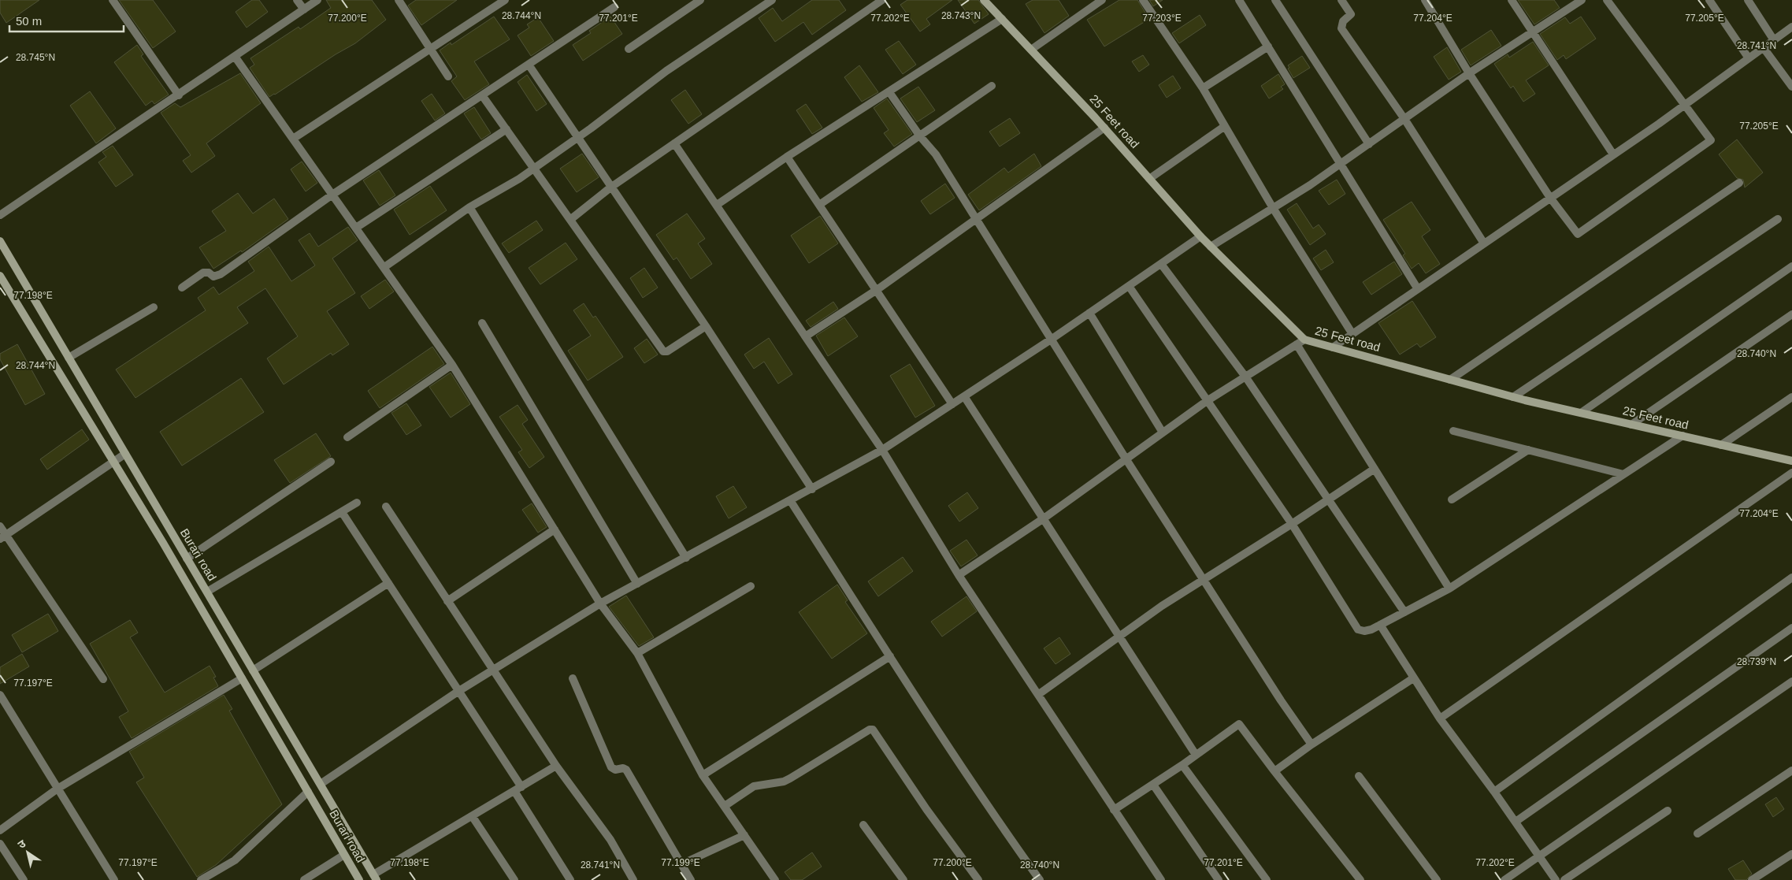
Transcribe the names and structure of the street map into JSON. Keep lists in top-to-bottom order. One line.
{"streets":{"main road":["25 Feet road","Burari road"]},"scale_bar":"50 m","north":"top left","coordinates":["28.744°N","28.743°N","77.200°E","77.201°E","77.202°E","77.204°E","77.205°E","77.203°E","28.741°N","28.745°N","77.198°E","28.740°N","28.739°N","77.197°E","77.199°E"]}
